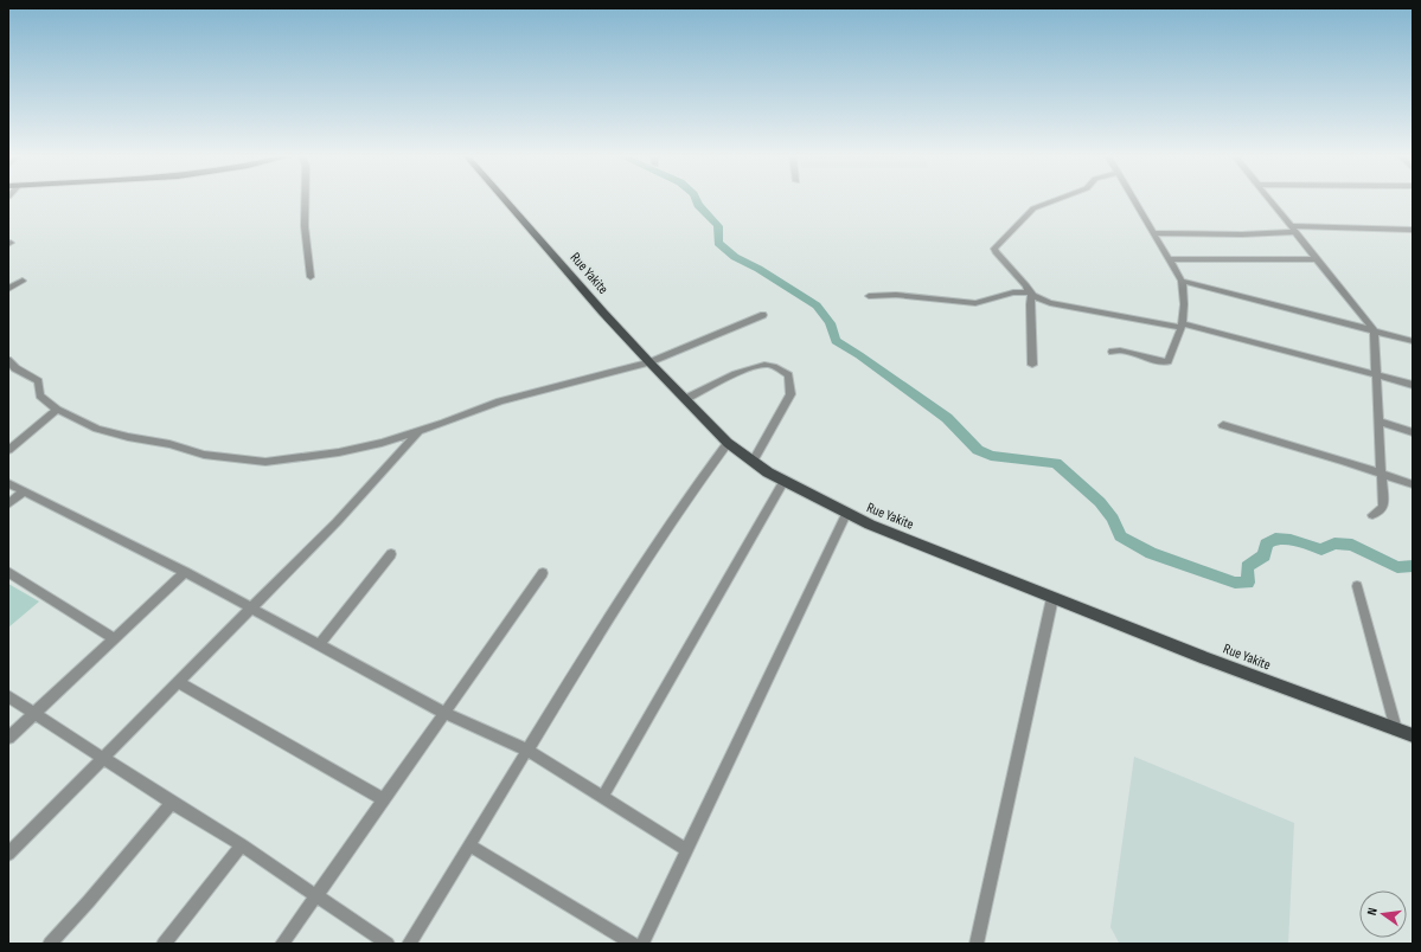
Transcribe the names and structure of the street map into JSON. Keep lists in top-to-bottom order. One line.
{"streets":{"main road":["Rue Yakite"]},"north":"left"}
